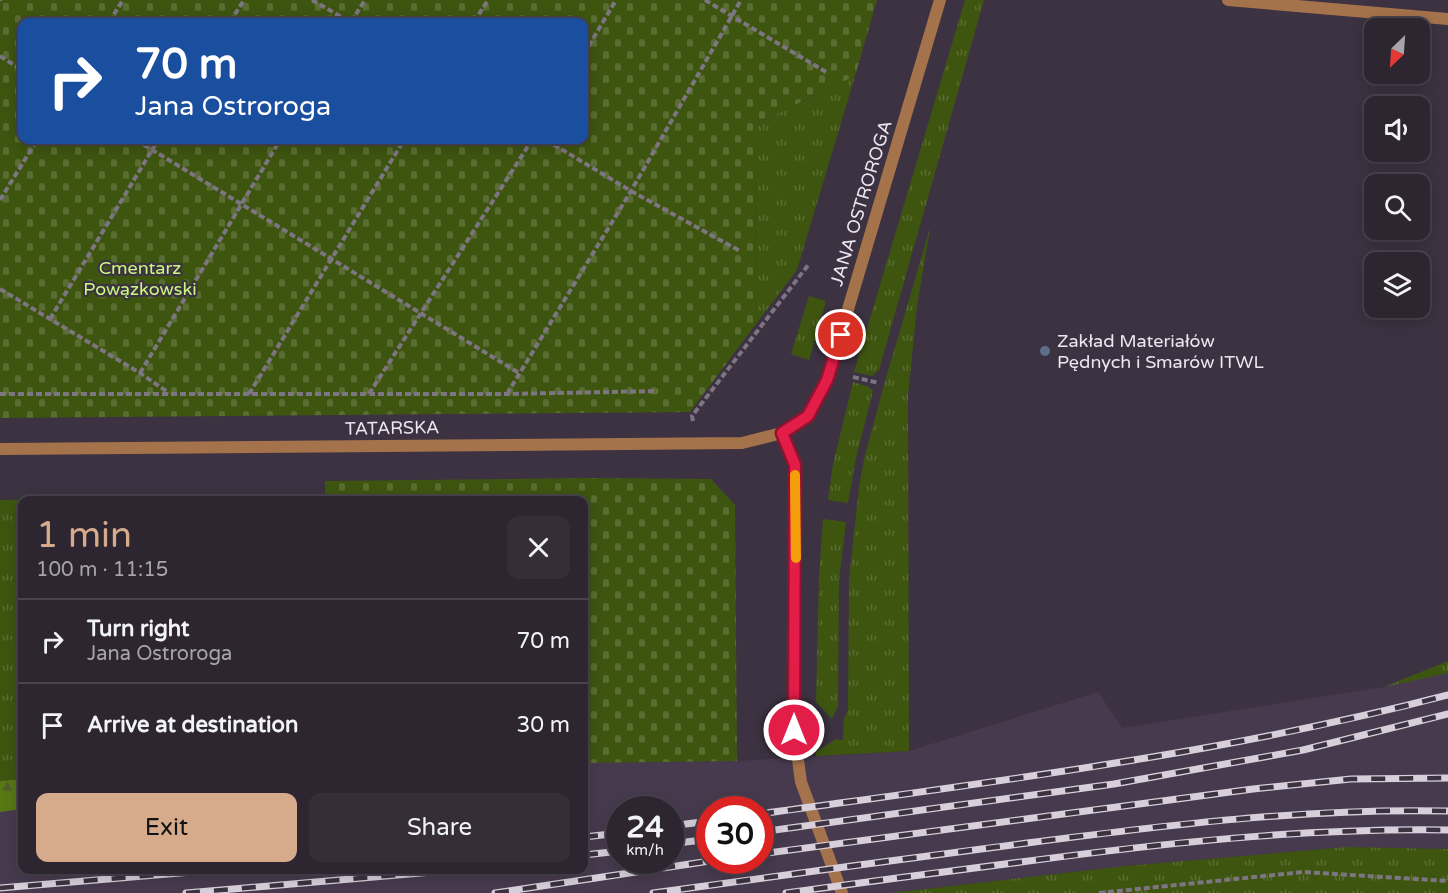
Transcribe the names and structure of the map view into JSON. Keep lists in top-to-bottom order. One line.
{"streets":{"street":["JANA OSTROROGA","TATARSKA"]},"crossings":[["JANA OSTROROGA","TATARSKA"]],"parks":["Cmentarz Powązkowski"],"places":["Zakład Materiałów Pędnych i Smarów ITWL"],"north":"bottom left","page":{"turn":["70 m","Jana Ostroroga"],"heading":["1 min","100 m · 11:15"],"list":[{"name":"Turn right","note":"Jana Ostroroga","value":"70 m"},{"name":"Arrive at destination","value":"30 m"}],"buttons":["Exit","Share"],"speed":"24 km/h","limit":"30"}}
